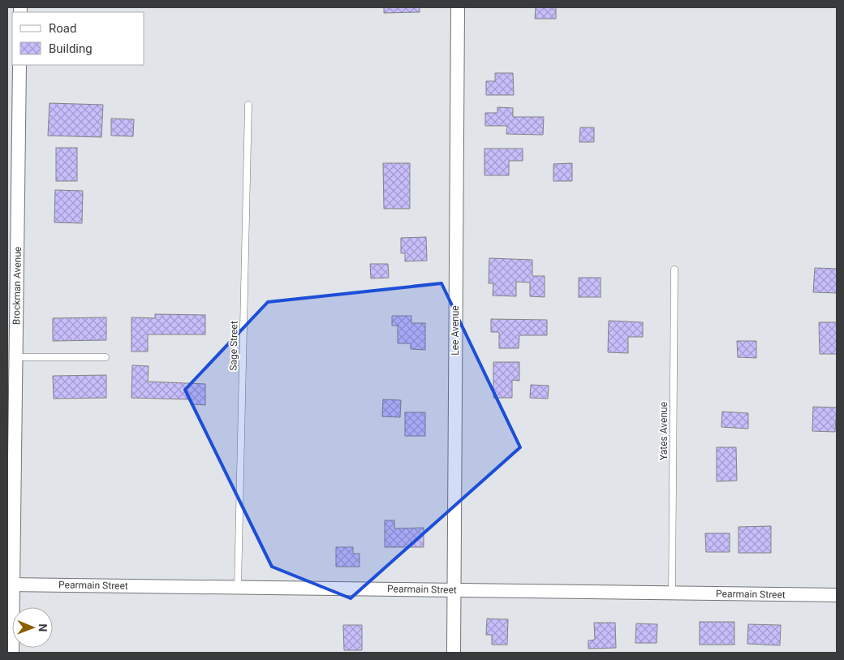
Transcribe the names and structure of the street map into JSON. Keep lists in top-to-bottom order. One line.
{"streets":{"street":["Brockman Avenue","Lee Avenue","Pearmain Street"],"lane":["Sage Street","Yates Avenue"]},"crossings":[["Brockman Avenue","Pearmain Street"],["Lee Avenue","Pearmain Street"],["Sage Street","Pearmain Street"],["Yates Avenue","Pearmain Street"]],"legend":["Road","Building"],"north":"right"}
